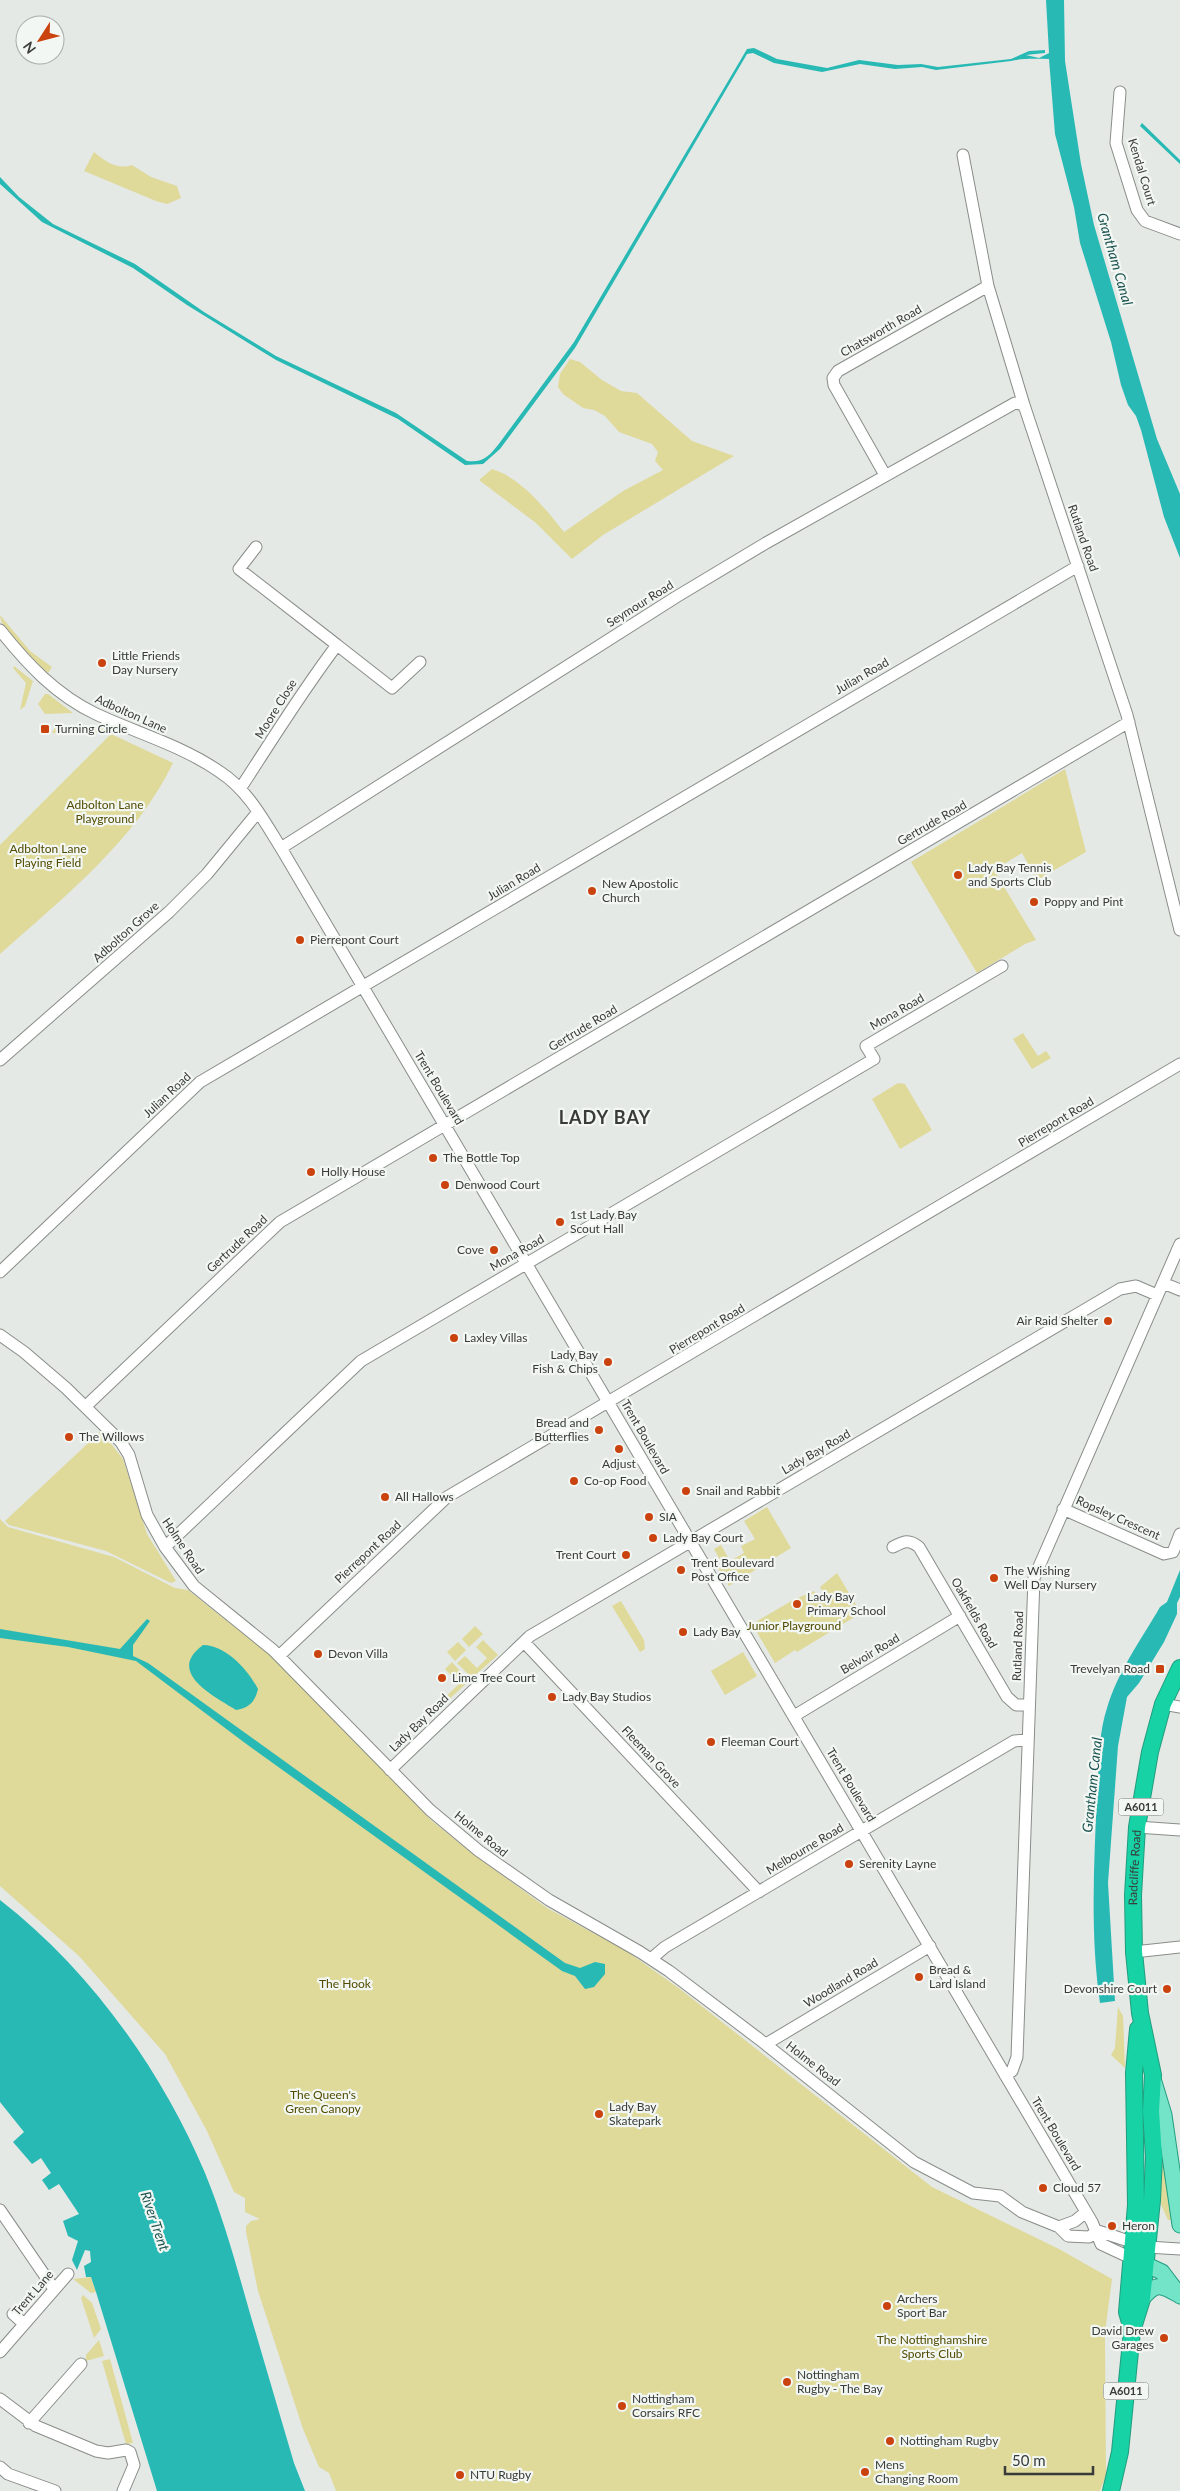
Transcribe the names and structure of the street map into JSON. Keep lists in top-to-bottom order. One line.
{"streets":{"highway":["A6011","Radcliffe Road"],"street":["Kendal Court","Chatsworth Road","Rutland Road","Seymour Road","Julian Road","Moore Close","Adbolton Lane","Gertrude Road","Adbolton Grove","Mona Road","Trent Boulevard","Pierrepont Road","Lady Bay Road","Ropsley Crescent","Holme Road","Oakfields Road","Belvoir Road","Fleeman Grove","Melbourne Road","Woodland Road","Trent Lane"]},"crossings":[["Chatsworth Road","Rutland Road"],["Chatsworth Road","Seymour Road"],["Rutland Road","Seymour Road"],["Rutland Road","Julian Road"],["Rutland Road","Gertrude Road"],["Rutland Road","Trent Boulevard"],["Rutland Road","Lady Bay Road"],["Rutland Road","Ropsley Crescent"],["Rutland Road","Oakfields Road"],["Rutland Road","Melbourne Road"],["Seymour Road","Trent Boulevard"],["Julian Road","Trent Boulevard"],["Moore Close","Adbolton Lane"],["Adbolton Lane","Adbolton Grove"],["Adbolton Lane","Trent Boulevard"],["Gertrude Road","Trent Boulevard"],["Gertrude Road","Holme Road"],["Adbolton Grove","Trent Boulevard"],["Mona Road","Trent Boulevard"],["Mona Road","Holme Road"],["Trent Boulevard","Pierrepont Road"],["Trent Boulevard","Lady Bay Road"],["Trent Boulevard","Holme Road"],["Trent Boulevard","Belvoir Road"],["Trent Boulevard","A6011"],["Trent Boulevard","Melbourne Road"],["Trent Boulevard","Radcliffe Road"],["Trent Boulevard","Woodland Road"],["Pierrepont Road","Holme Road"],["Lady Bay Road","Holme Road"],["Lady Bay Road","Fleeman Grove"],["Holme Road","Melbourne Road"],["Holme Road","Woodland Road"],["Oakfields Road","Belvoir Road"],["Fleeman Grove","Melbourne Road"],["A6011","Radcliffe Road"]],"districts":["LADY BAY"],"water":["Grantham Canal","River Trent"],"parks":["Adbolton Lane Playground","Adbolton Lane Playing Field","Junior Playground","The Hook","The Queen's Green Canopy","The Nottinghamshire Sports Club"],"places":{"other":["Little Friends Day Nursery","Lady Bay Tennis and Sports Club","New Apostolic Church","Poppy and Pint","Pierrepont Court","The Bottle Top","Holly House","Denwood Court","1st Lady Bay Scout Hall","Cove","Air Raid Shelter","Laxley Villas","Lady Bay Fish & Chips","Bread and Butterflies","The Willows","Adjust","Co-op Food","Snail and Rabbit","All Hallows","SIA","Lady Bay Court","Trent Court","Trent Boulevard Post Office","The Wishing Well Day Nursery","Lady Bay Primary School","Lady Bay","Devon Villa","Lime Tree Court","Lady Bay Studios","Fleeman Court","Serenity Layne","Bread & Lard Island","Devonshire Court","Lady Bay Skatepark","Cloud 57","Heron","Archers Sport Bar","David Drew Garages","Nottingham Rugby - The Bay","Nottingham Corsairs RFC","Nottingham Rugby","Mens Changing Room","NTU Rugby"],"transit":["Turning Circle","Trevelyan Road"]},"scale_bar":"50 m","north":"bottom left"}
